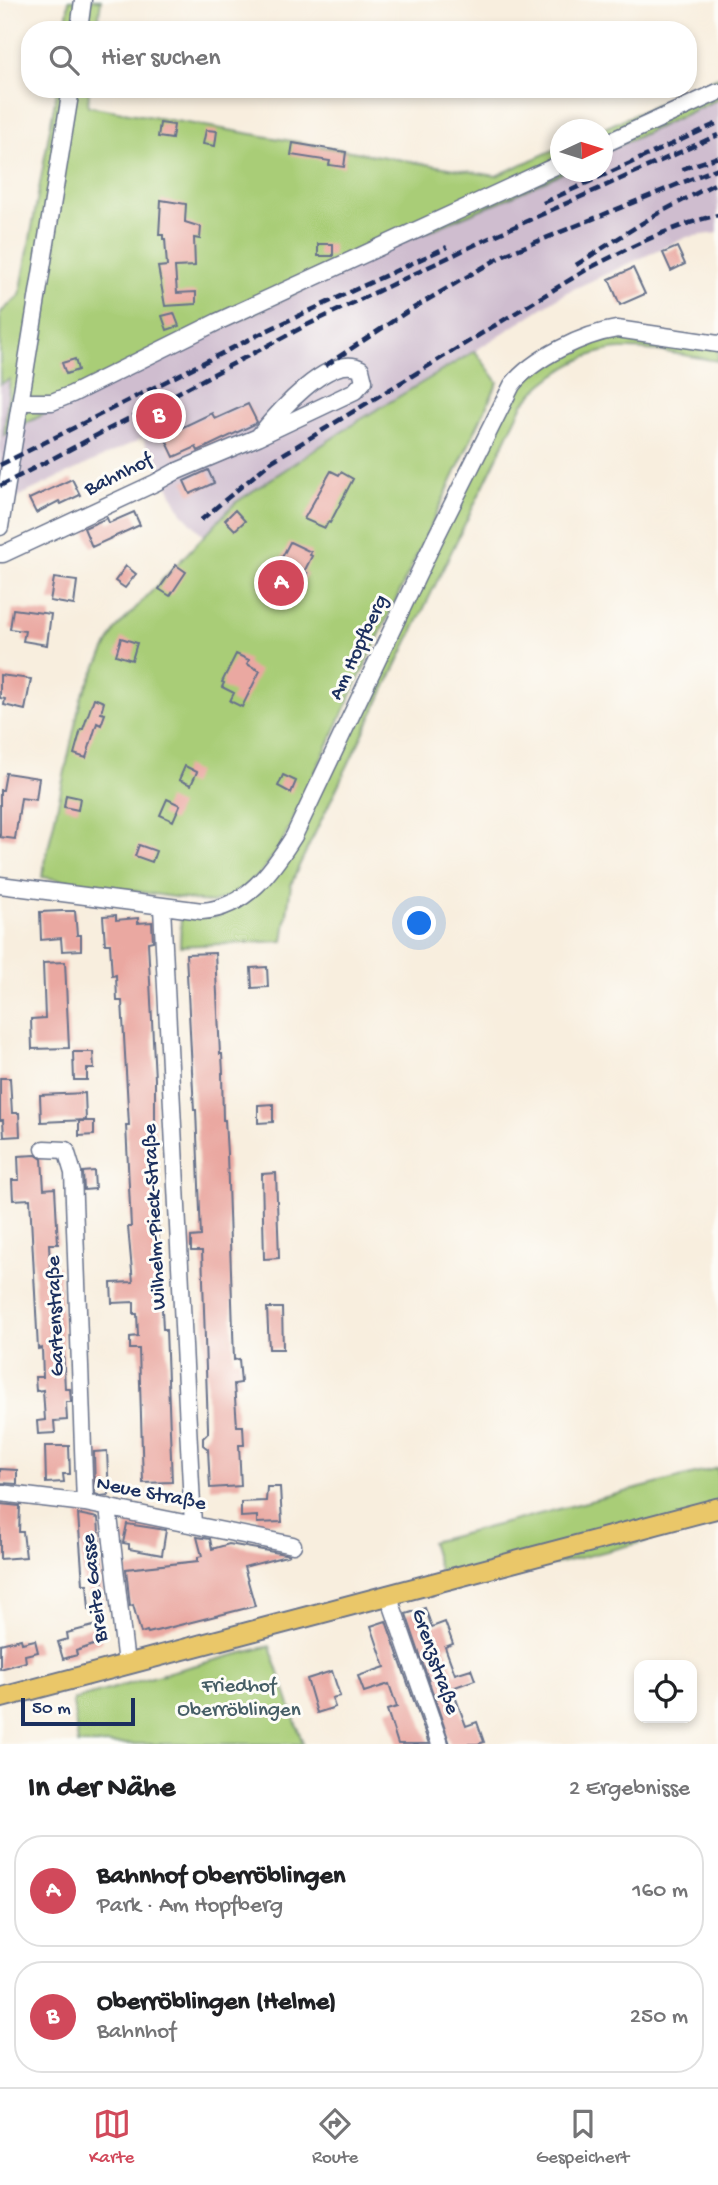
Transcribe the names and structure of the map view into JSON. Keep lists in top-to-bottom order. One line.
{"streets":{"street":["Bahnhof","Am Hopfberg","Wilhelm-Pieck-Straße","Gartenstraße","Neue Straße","Breite Gasse","Grenzstraße"]},"crossings":[["Am Hopfberg","Wilhelm-Pieck-Straße"],["Wilhelm-Pieck-Straße","Neue Straße"],["Gartenstraße","Neue Straße"],["Neue Straße","Breite Gasse"]],"parks":["Friedhof Oberröblingen"],"scale_bar":"50 m","north":"right","page":{"search":"Hier suchen","pins":["B","A"],"scale":"50 m","heading":["In der Nähe","2 Ergebnisse"],"list":[{"mark":"A","name":"Bahnhof Oberröblingen","note":"Park · Am Hopfberg","value":"160 m"},{"mark":"B","name":"Oberröblingen (Helme)","note":"Bahnhof","value":"250 m"}],"nav":["Karte","Route","Gespeichert"]}}
